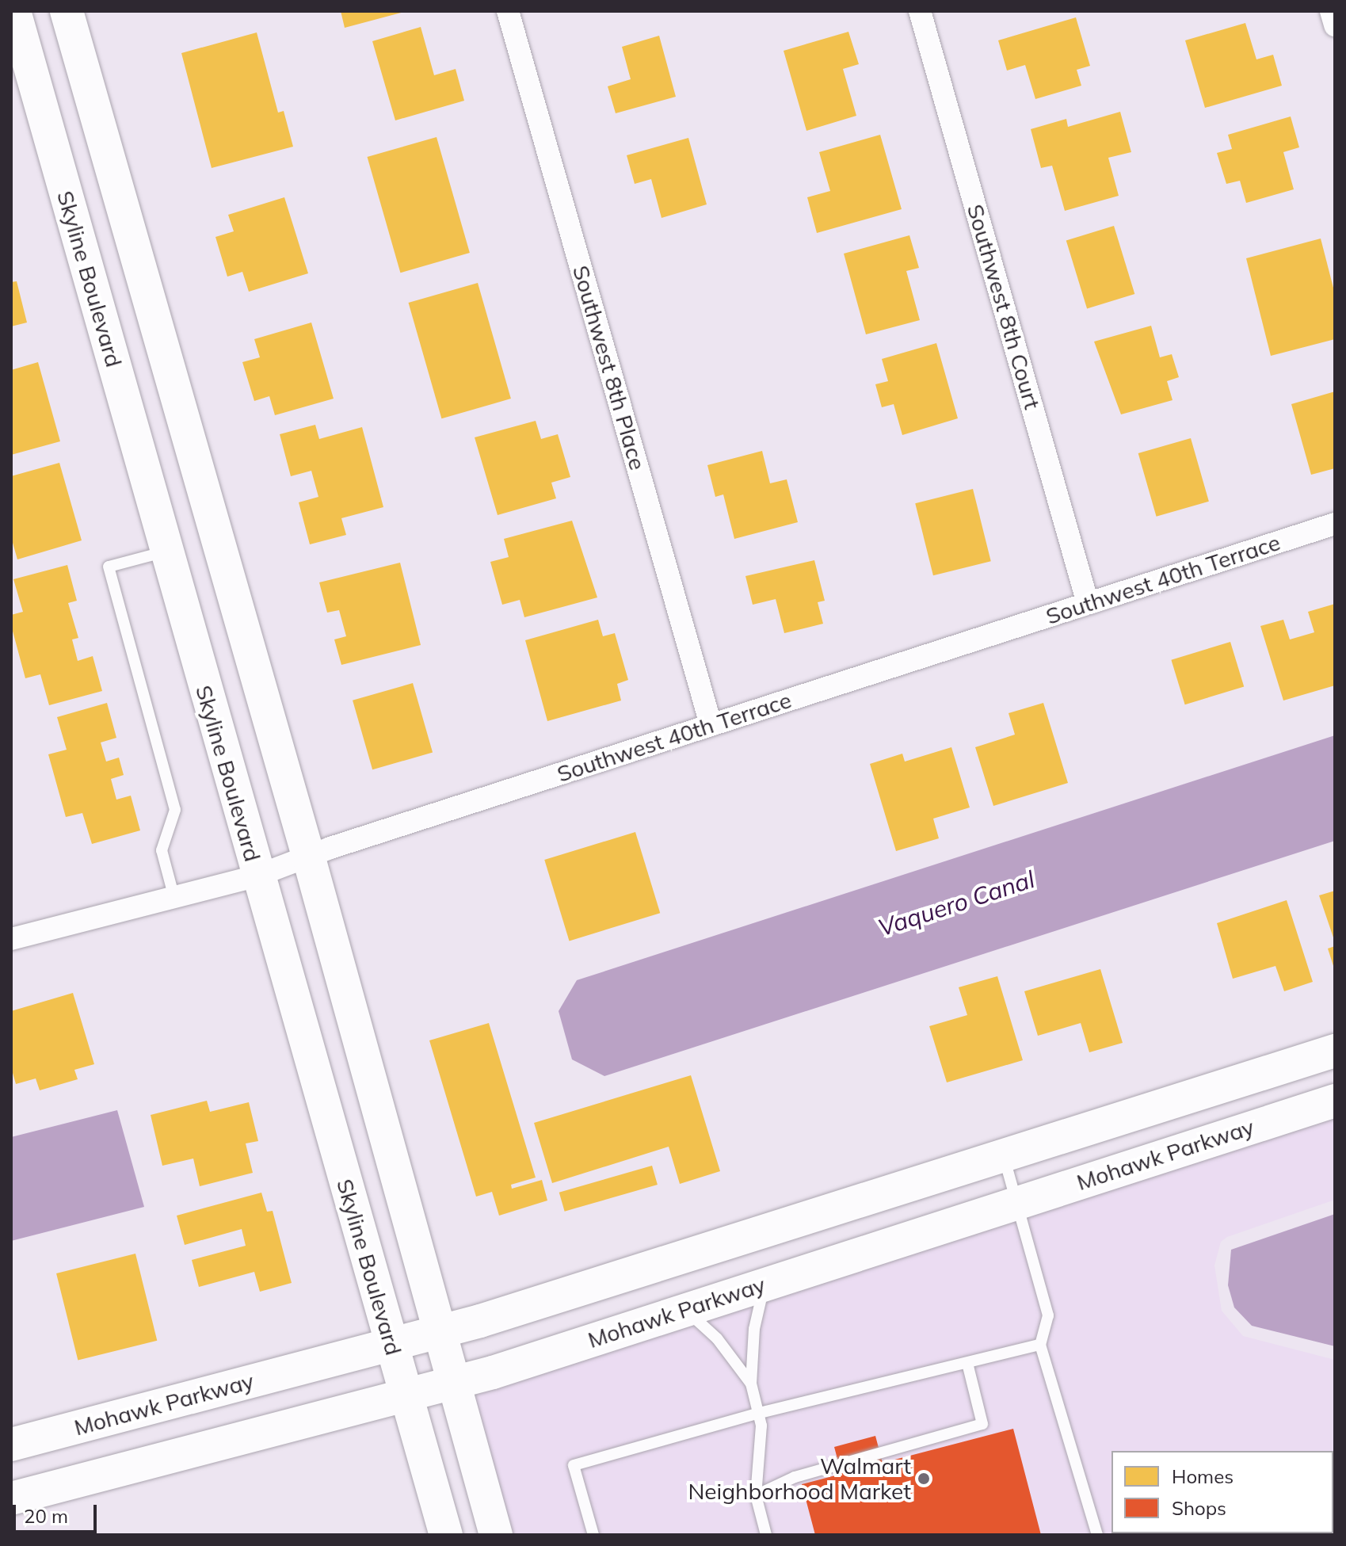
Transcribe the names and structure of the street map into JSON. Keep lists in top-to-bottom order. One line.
{"streets":{"street":["Skyline Boulevard","Southwest 8th Court","Southwest 8th Place","Southwest 40th Terrace","Mohawk Parkway"]},"crossings":[["Skyline Boulevard","Southwest 40th Terrace"],["Skyline Boulevard","Mohawk Parkway"],["Southwest 8th Court","Southwest 40th Terrace"],["Southwest 8th Place","Southwest 40th Terrace"]],"water":["Vaquero Canal"],"places":["Walmart Neighborhood Market"],"legend":["Homes","Shops"],"scale_bar":"20 m"}
